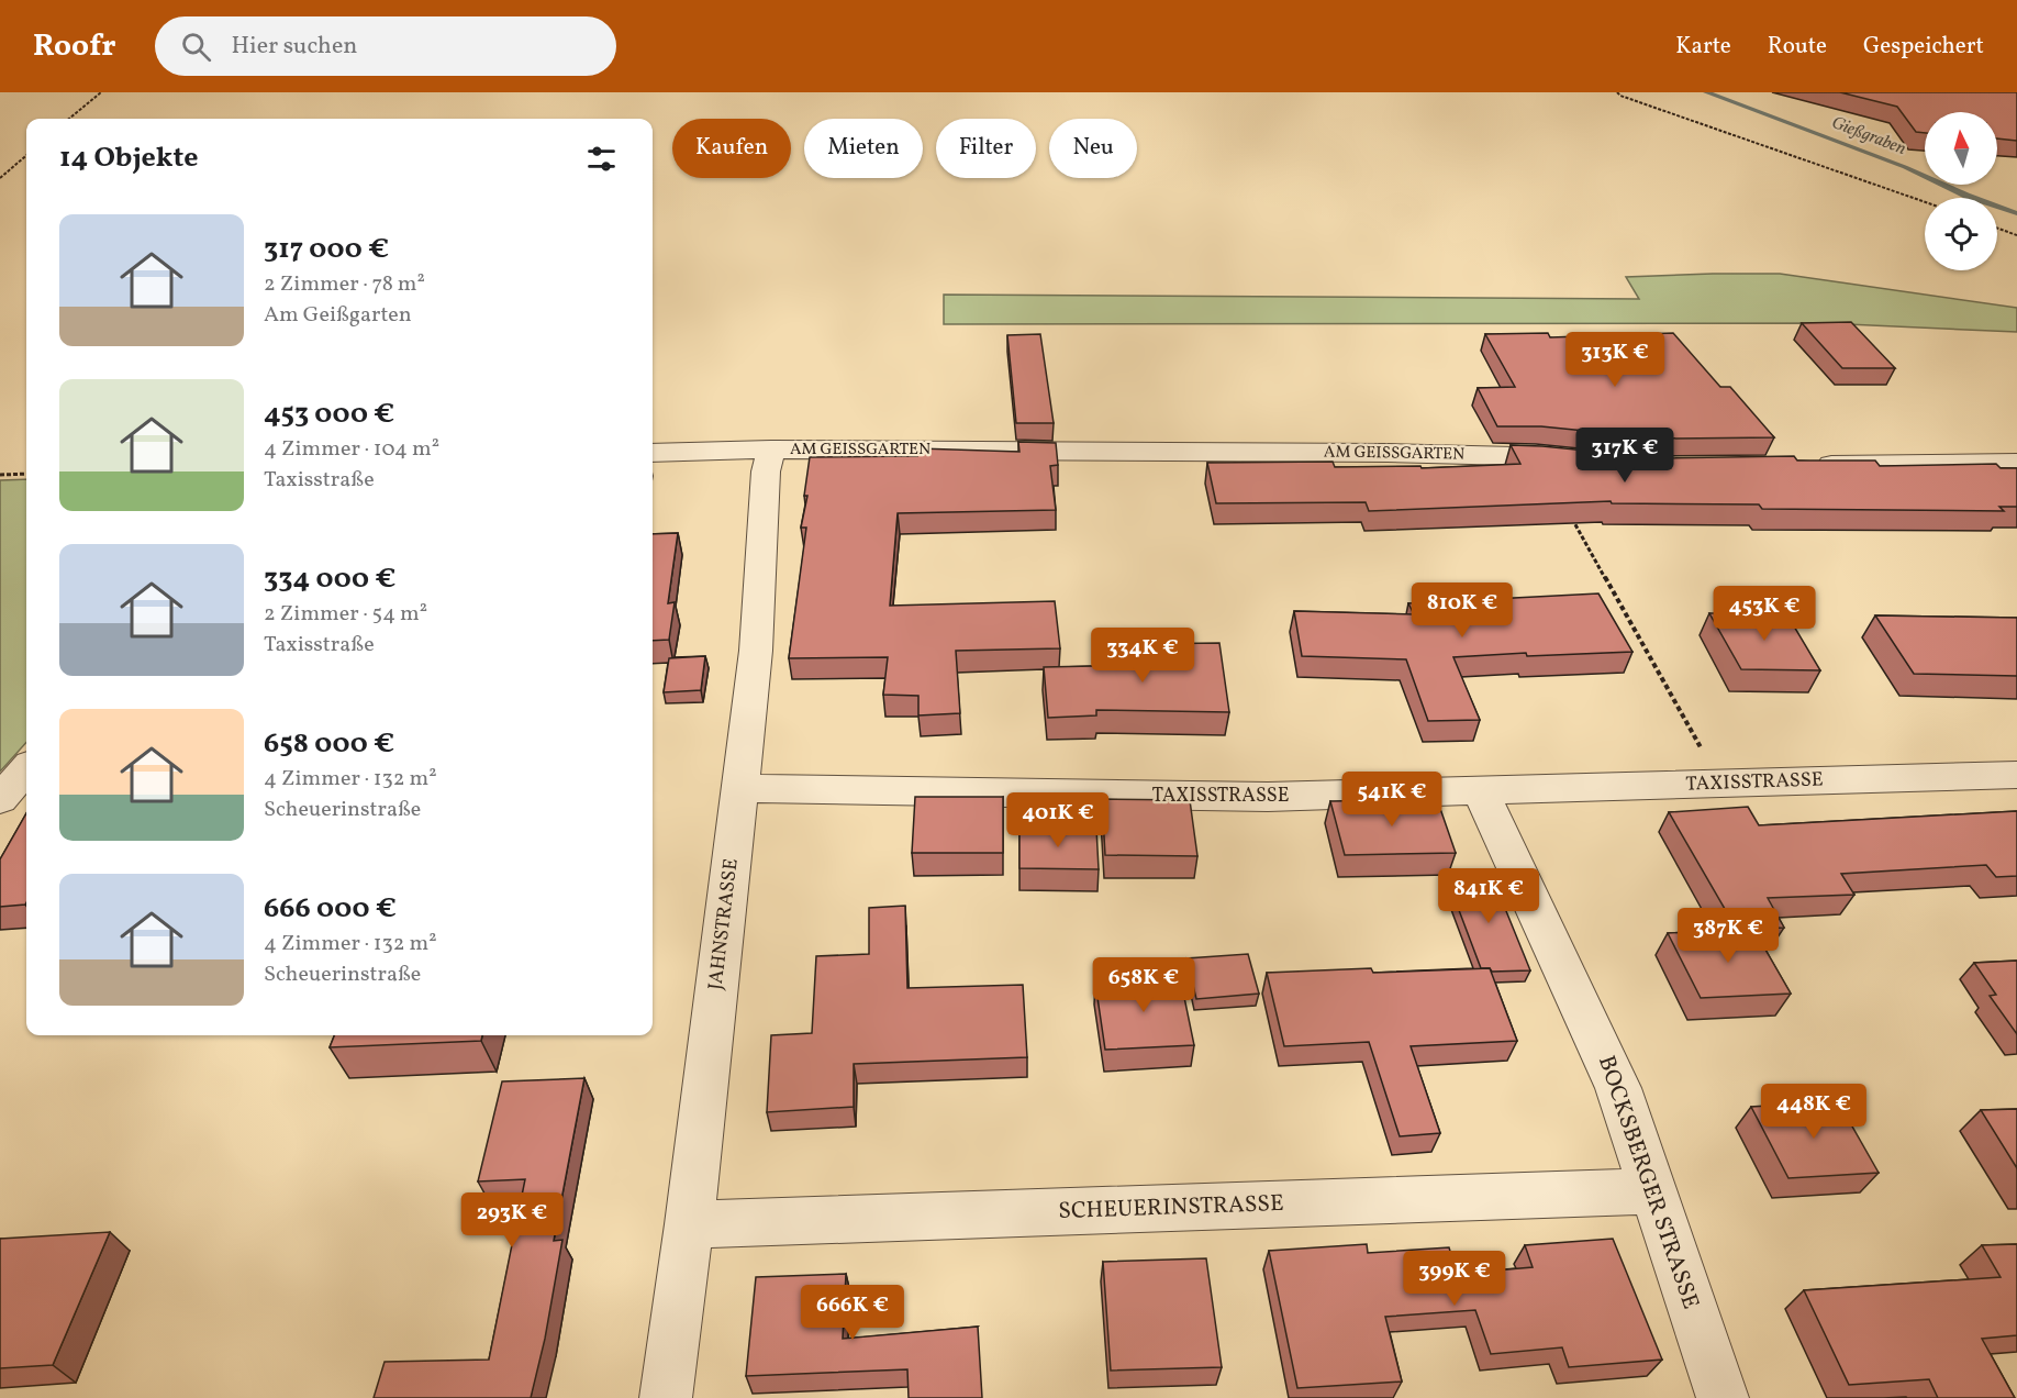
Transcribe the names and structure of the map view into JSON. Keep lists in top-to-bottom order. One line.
{"streets":{"street":["AM GEISSGARTEN","TAXISSTRASSE","JAHNSTRASSE","BOCKSBERGER STRASSE","SCHEUERINSTRASSE"]},"crossings":[["AM GEISSGARTEN","JAHNSTRASSE"],["TAXISSTRASSE","JAHNSTRASSE"],["TAXISSTRASSE","BOCKSBERGER STRASSE"],["JAHNSTRASSE","SCHEUERINSTRASSE"],["BOCKSBERGER STRASSE","SCHEUERINSTRASSE"]],"water":["Gießgraben"],"north":"top","page":{"header":"Roofr","search":"Hier suchen","nav":["Karte","Route","Gespeichert"],"chip":["Kaufen","Mieten","Filter","Neu"],"heading":"14 Objekte","list":[{"name":"317 000 €","note":"2 Zimmer · 78 m² · Am Geißgarten"},{"name":"453 000 €","note":"4 Zimmer · 104 m² · Taxisstraße"},{"name":"334 000 €","note":"2 Zimmer · 54 m² · Taxisstraße"},{"name":"658 000 €","note":"4 Zimmer · 132 m² · Scheuerinstraße"},{"name":"666 000 €","note":"4 Zimmer · 132 m² · Scheuerinstraße"}],"price":["313K €","317K €","810K €","453K €","334K €","541K €","401K €","841K €","387K €","658K €","448K €","293K €","399K €","666K €"]}}
